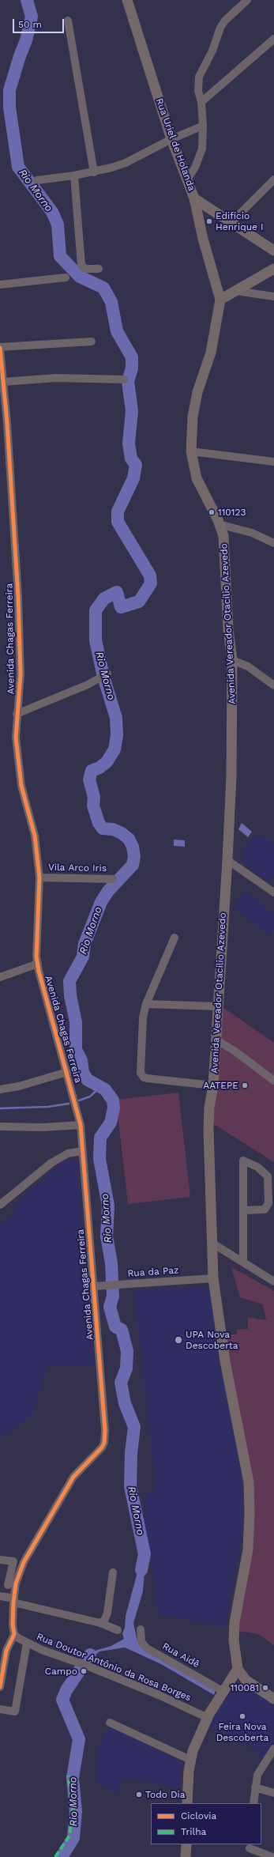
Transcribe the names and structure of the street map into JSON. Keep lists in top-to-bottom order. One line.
{"streets":{"main road":["Rua Uriel de Holanda","Avenida Vereador Otacílio Azevedo"],"street":["Avenida Chagas Ferreira","Vila Arco Iris","Rua da Paz","Rua Aidê","Rua Doutor Antônio da Rosa Borges"]},"crossings":[["Rua Uriel de Holanda","Avenida Vereador Otacílio Azevedo"],["Avenida Vereador Otacílio Azevedo","Rua da Paz"],["Avenida Chagas Ferreira","Vila Arco Iris"],["Avenida Chagas Ferreira","Rua da Paz"],["Avenida Chagas Ferreira","Rua Doutor Antônio da Rosa Borges"]],"water":["Rio Morno"],"places":["Edifício Henrique I","110123","AATEPE","UPA Nova Descoberta","Campo","110081","Feira Nova Descoberta","Todo Dia"],"legend":["Ciclovia","Trilha"],"scale_bar":"50 m"}
